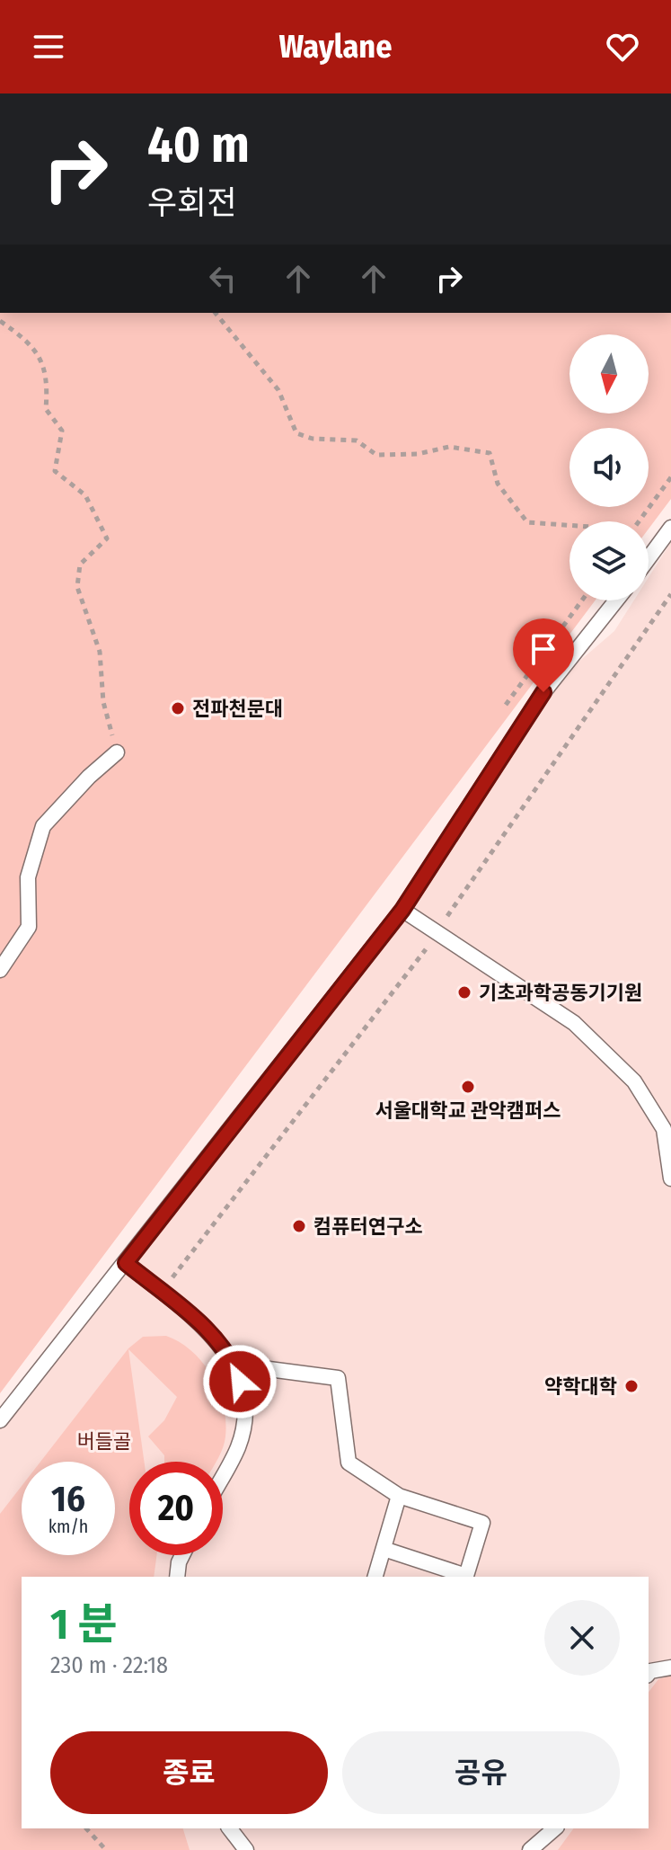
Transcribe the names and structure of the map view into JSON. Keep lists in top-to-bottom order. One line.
{"parks":["버들골"],"places":["전파천문대","기초과학공동기기원","서울대학교 관악캠퍼스","컴퓨터연구소","약학대학"],"north":"bottom","page":{"header":"Waylane","turn":["40 m","우회전"],"speed":"16 km/h","limit":"20","heading":["1 분","230 m · 22:18"],"buttons":["종료","공유"]}}
